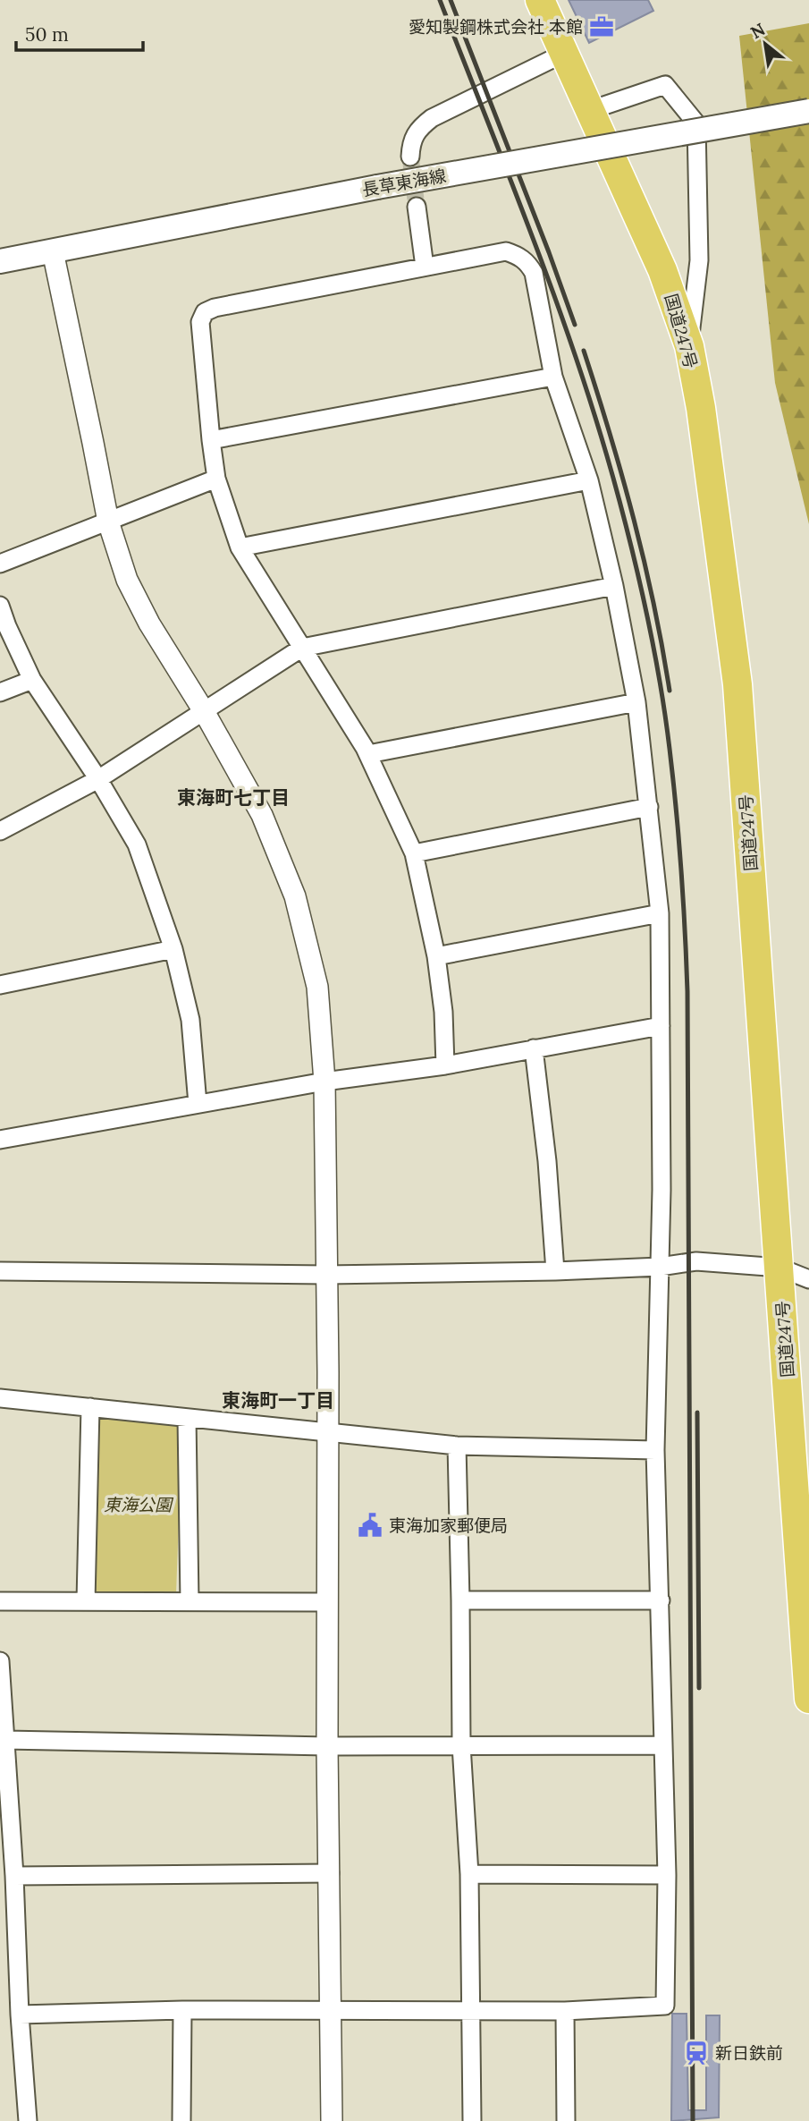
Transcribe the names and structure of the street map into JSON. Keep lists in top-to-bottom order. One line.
{"streets":{"highway":["国道247号"],"main road":["長草東海線"]},"districts":["東海町七丁目","東海町一丁目"],"parks":["東海公園"],"places":{"office":["愛知製鋼株式会社 本館"],"public building":["東海加家郵便局"],"station":["新日鉄前"]},"scale_bar":"50 m","north":"top left"}
